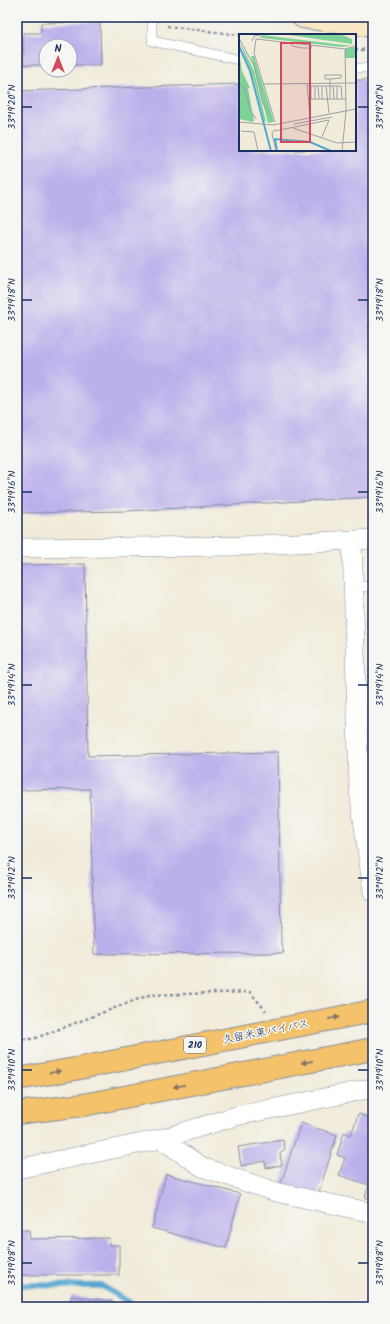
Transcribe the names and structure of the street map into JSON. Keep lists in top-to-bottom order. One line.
{"streets":{"highway":["久留米東バイパス","210"]},"north":"top","coordinates":["33°19'20\"N","33°19'18\"N","33°19'16\"N","33°19'14\"N","33°19'12\"N","33°19'10\"N","33°19'08\"N"]}
